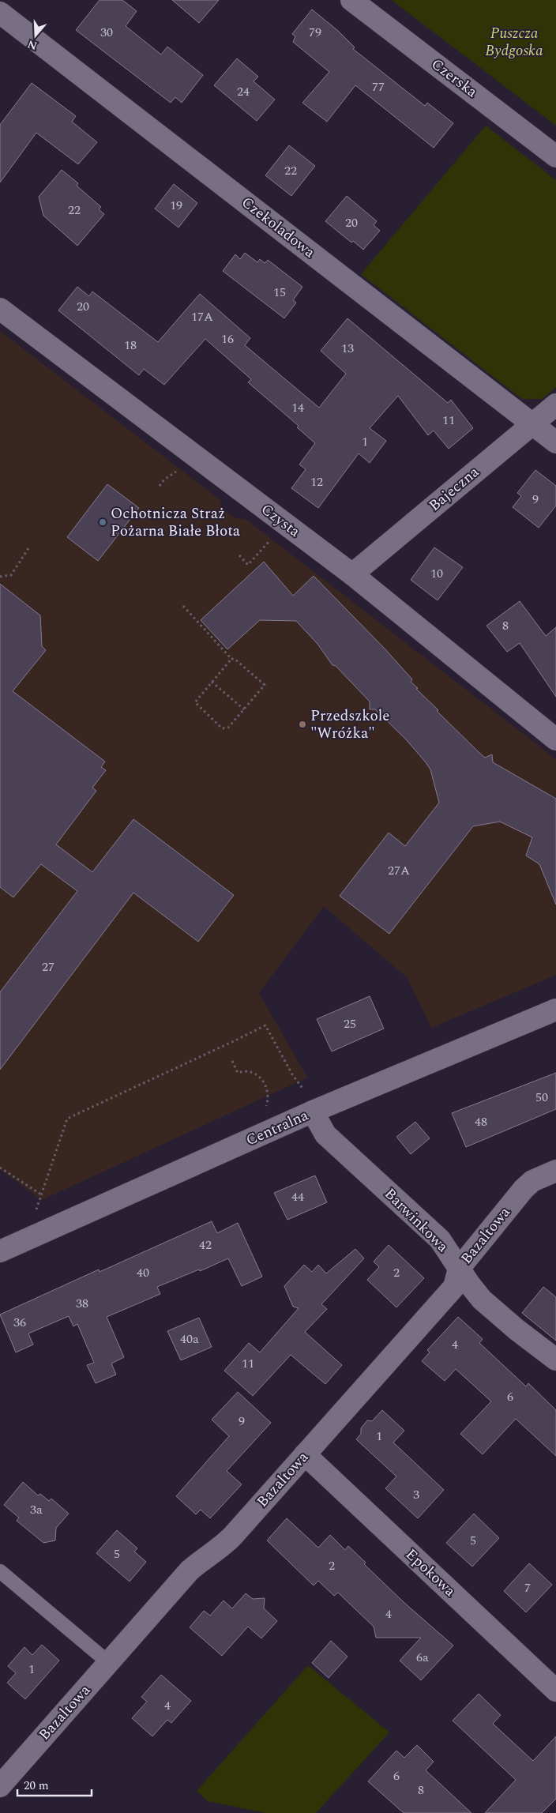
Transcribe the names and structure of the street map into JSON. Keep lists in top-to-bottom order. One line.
{"streets":{"street":["Czerska","Czekoladowa","Bajeczna","Czysta","Centralna","Barwinkowa","Bazaltowa","Epokowa"]},"crossings":[["Czekoladowa","Bajeczna"],["Bajeczna","Czysta"],["Centralna","Barwinkowa"],["Barwinkowa","Bazaltowa"],["Bazaltowa","Epokowa"]],"parks":["Puszcza Bydgoska"],"places":["Ochotnicza Straż Pożarna Białe Błota","Przedszkole \"Wróżka\""],"house_numbers":["30","79","77","24","22","19","22","20","15","20","17A","16","18","13","14","11","1","12","9","10","8","27A","27","25","50","48","44","42","40","2","38","36","40a","4","11","6","9","1","3","3a","5","5","2","7","4","6a","1","4","6","8"],"scale_bar":"20 m","north":"bottom"}
